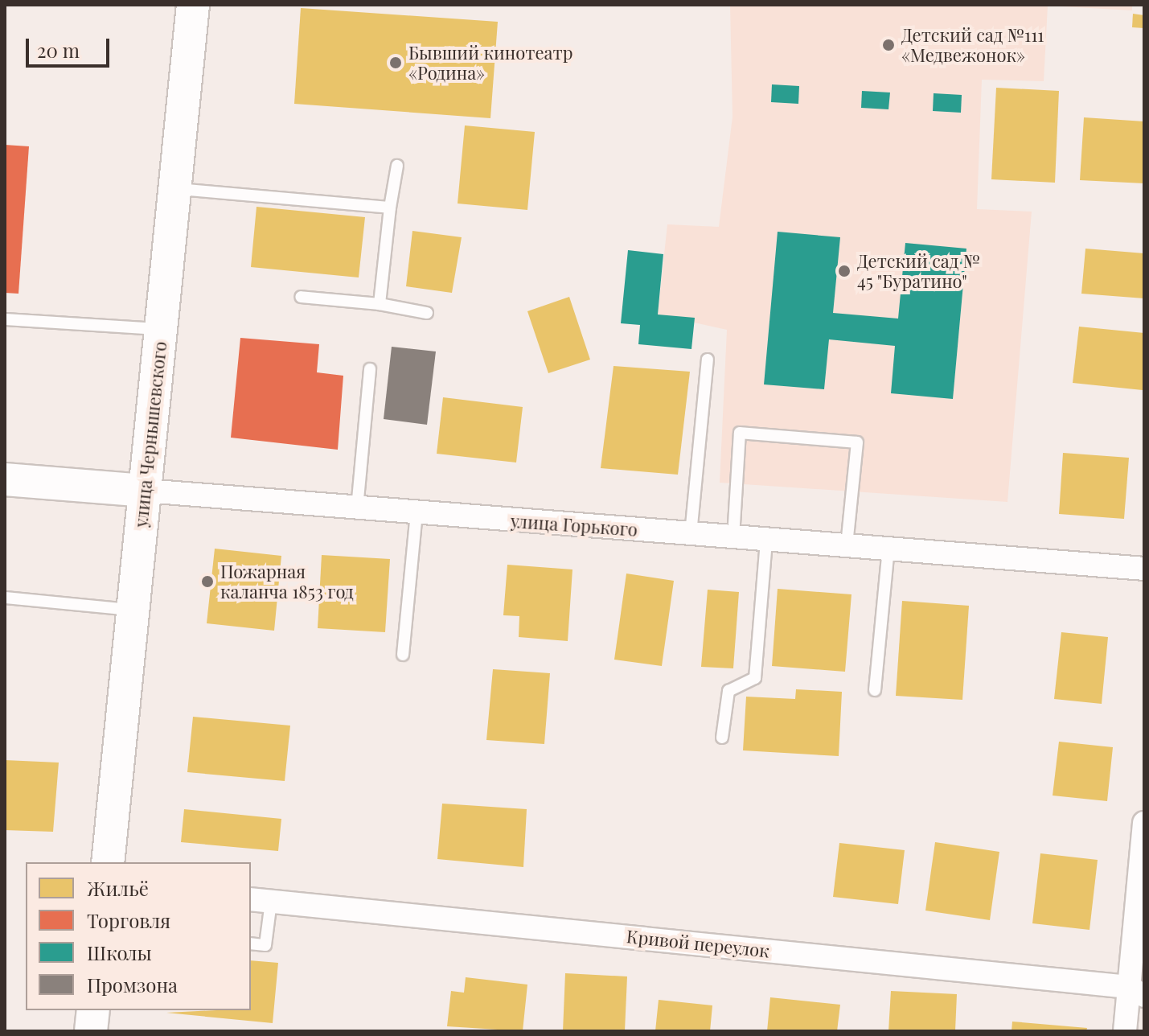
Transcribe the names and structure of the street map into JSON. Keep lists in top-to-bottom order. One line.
{"streets":{"main road":["улица Чернышевского","улица Горького"],"street":["Кривой переулок"]},"crossings":[["улица Чернышевского","улица Горького"]],"places":["Детский сад №111 «Медвежонок»","Бывший кинотеатр «Родина»","Детский сад № 45 \"Буратино\"","Пожарная каланча 1853 год"],"legend":["Жильё","Торговля","Школы","Промзона"],"scale_bar":"20 m"}
